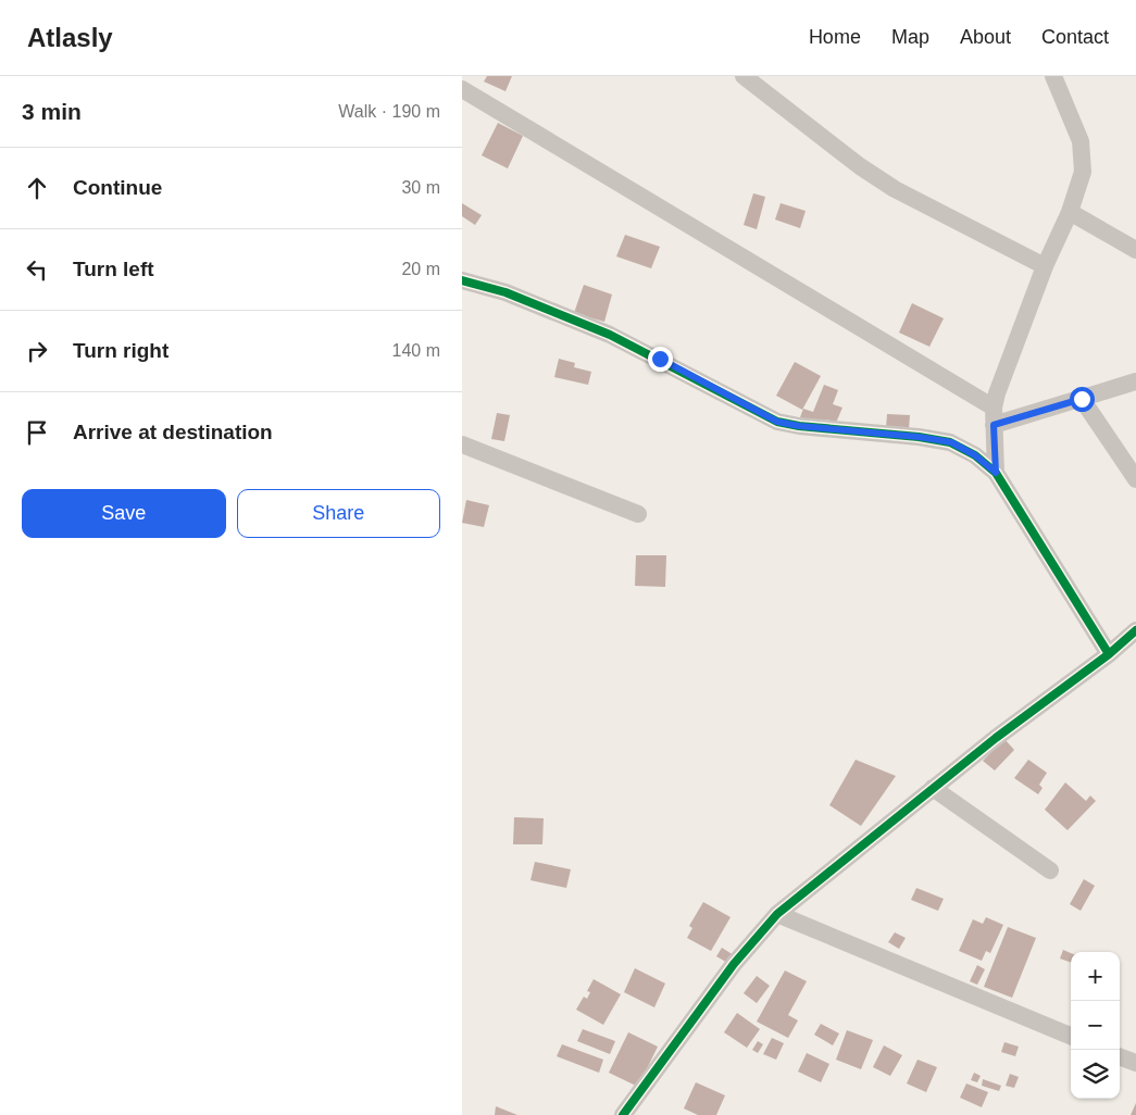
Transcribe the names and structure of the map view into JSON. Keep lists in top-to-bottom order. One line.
{"page":{"header":"Atlasly","nav":["Home","Map","About","Contact"],"heading":["3 min","Walk · 190 m"],"list":[["Continue","30 m"],["Turn left","20 m"],["Turn right","140 m"],"Arrive at destination"],"buttons":["Save","Share"],"map_buttons":["+","−"]}}
